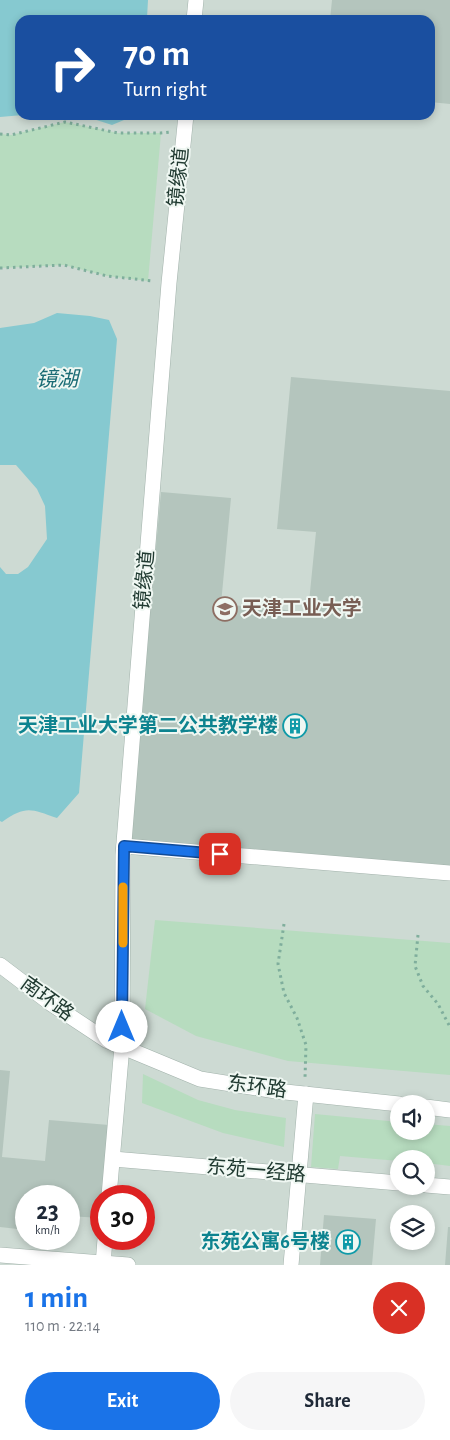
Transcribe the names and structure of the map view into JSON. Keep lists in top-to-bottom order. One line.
{"streets":{"street":["镜缘道","南环路","东环路","东苑一经路"]},"crossings":[["镜缘道","南环路"],["镜缘道","东环路"],["镜缘道","东苑一经路"],["南环路","东环路"]],"water":["镜湖"],"places":{"school or university":["天津工业大学"],"building":["天津工业大学第二公共教学楼","东苑公寓6号楼"]},"page":{"turn":["70 m","Turn right"],"speed":"23 km/h","limit":"30","heading":["1 min","110 m · 22:14"],"buttons":["Exit","Share"]}}
